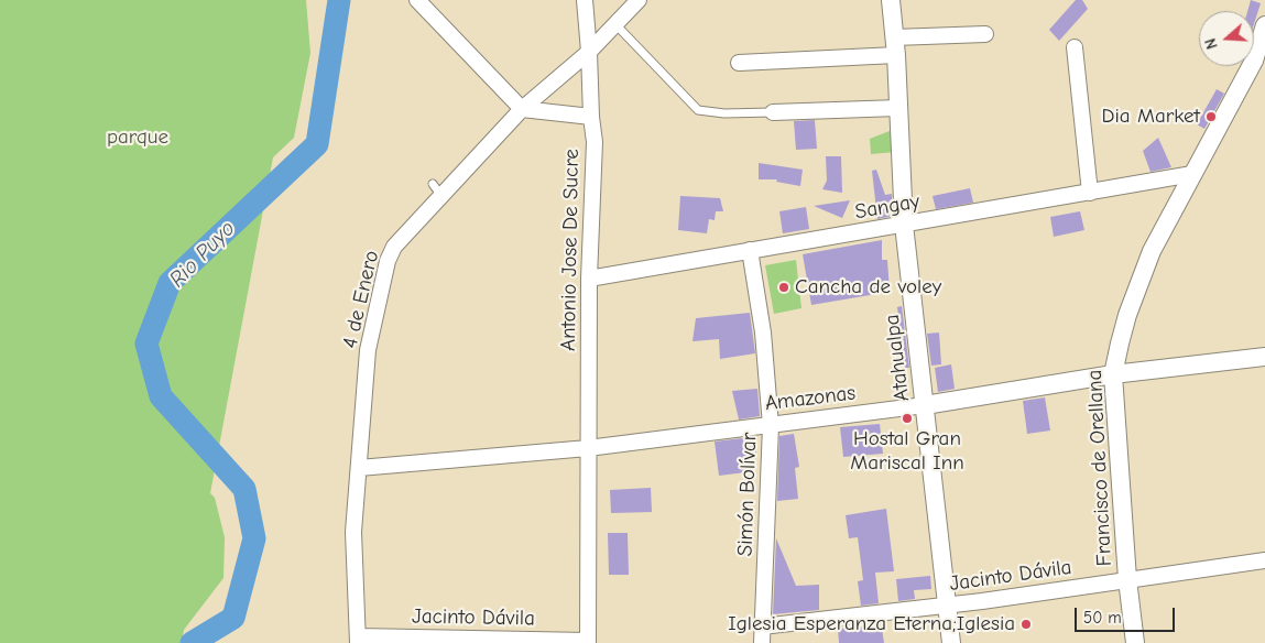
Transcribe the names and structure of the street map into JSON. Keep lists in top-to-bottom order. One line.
{"streets":{"street":["Sangay","Antonio Jose De Sucre","4 de Enero","Atahualpa","Amazonas","Francisco de Orellana","Simón Bolívar","Jacinto Dávila"]},"crossings":[["Sangay","Antonio Jose De Sucre"],["Sangay","Atahualpa"],["Sangay","Francisco de Orellana"],["Sangay","Simón Bolívar"],["Antonio Jose De Sucre","4 de Enero"],["Antonio Jose De Sucre","Amazonas"],["Antonio Jose De Sucre","Jacinto Dávila"],["4 de Enero","Amazonas"],["4 de Enero","Jacinto Dávila"],["Atahualpa","Amazonas"],["Atahualpa","Jacinto Dávila"],["Amazonas","Francisco de Orellana"],["Amazonas","Simón Bolívar"],["Francisco de Orellana","Jacinto Dávila"],["Simón Bolívar","Jacinto Dávila"]],"water":["Rio Puyo"],"parks":["parque"],"places":["Dia Market","Cancha de voley","Hostal Gran Mariscal Inn","Iglesia Esperanza Eterna;Iglesia"],"scale_bar":"50 m","north":"left"}
